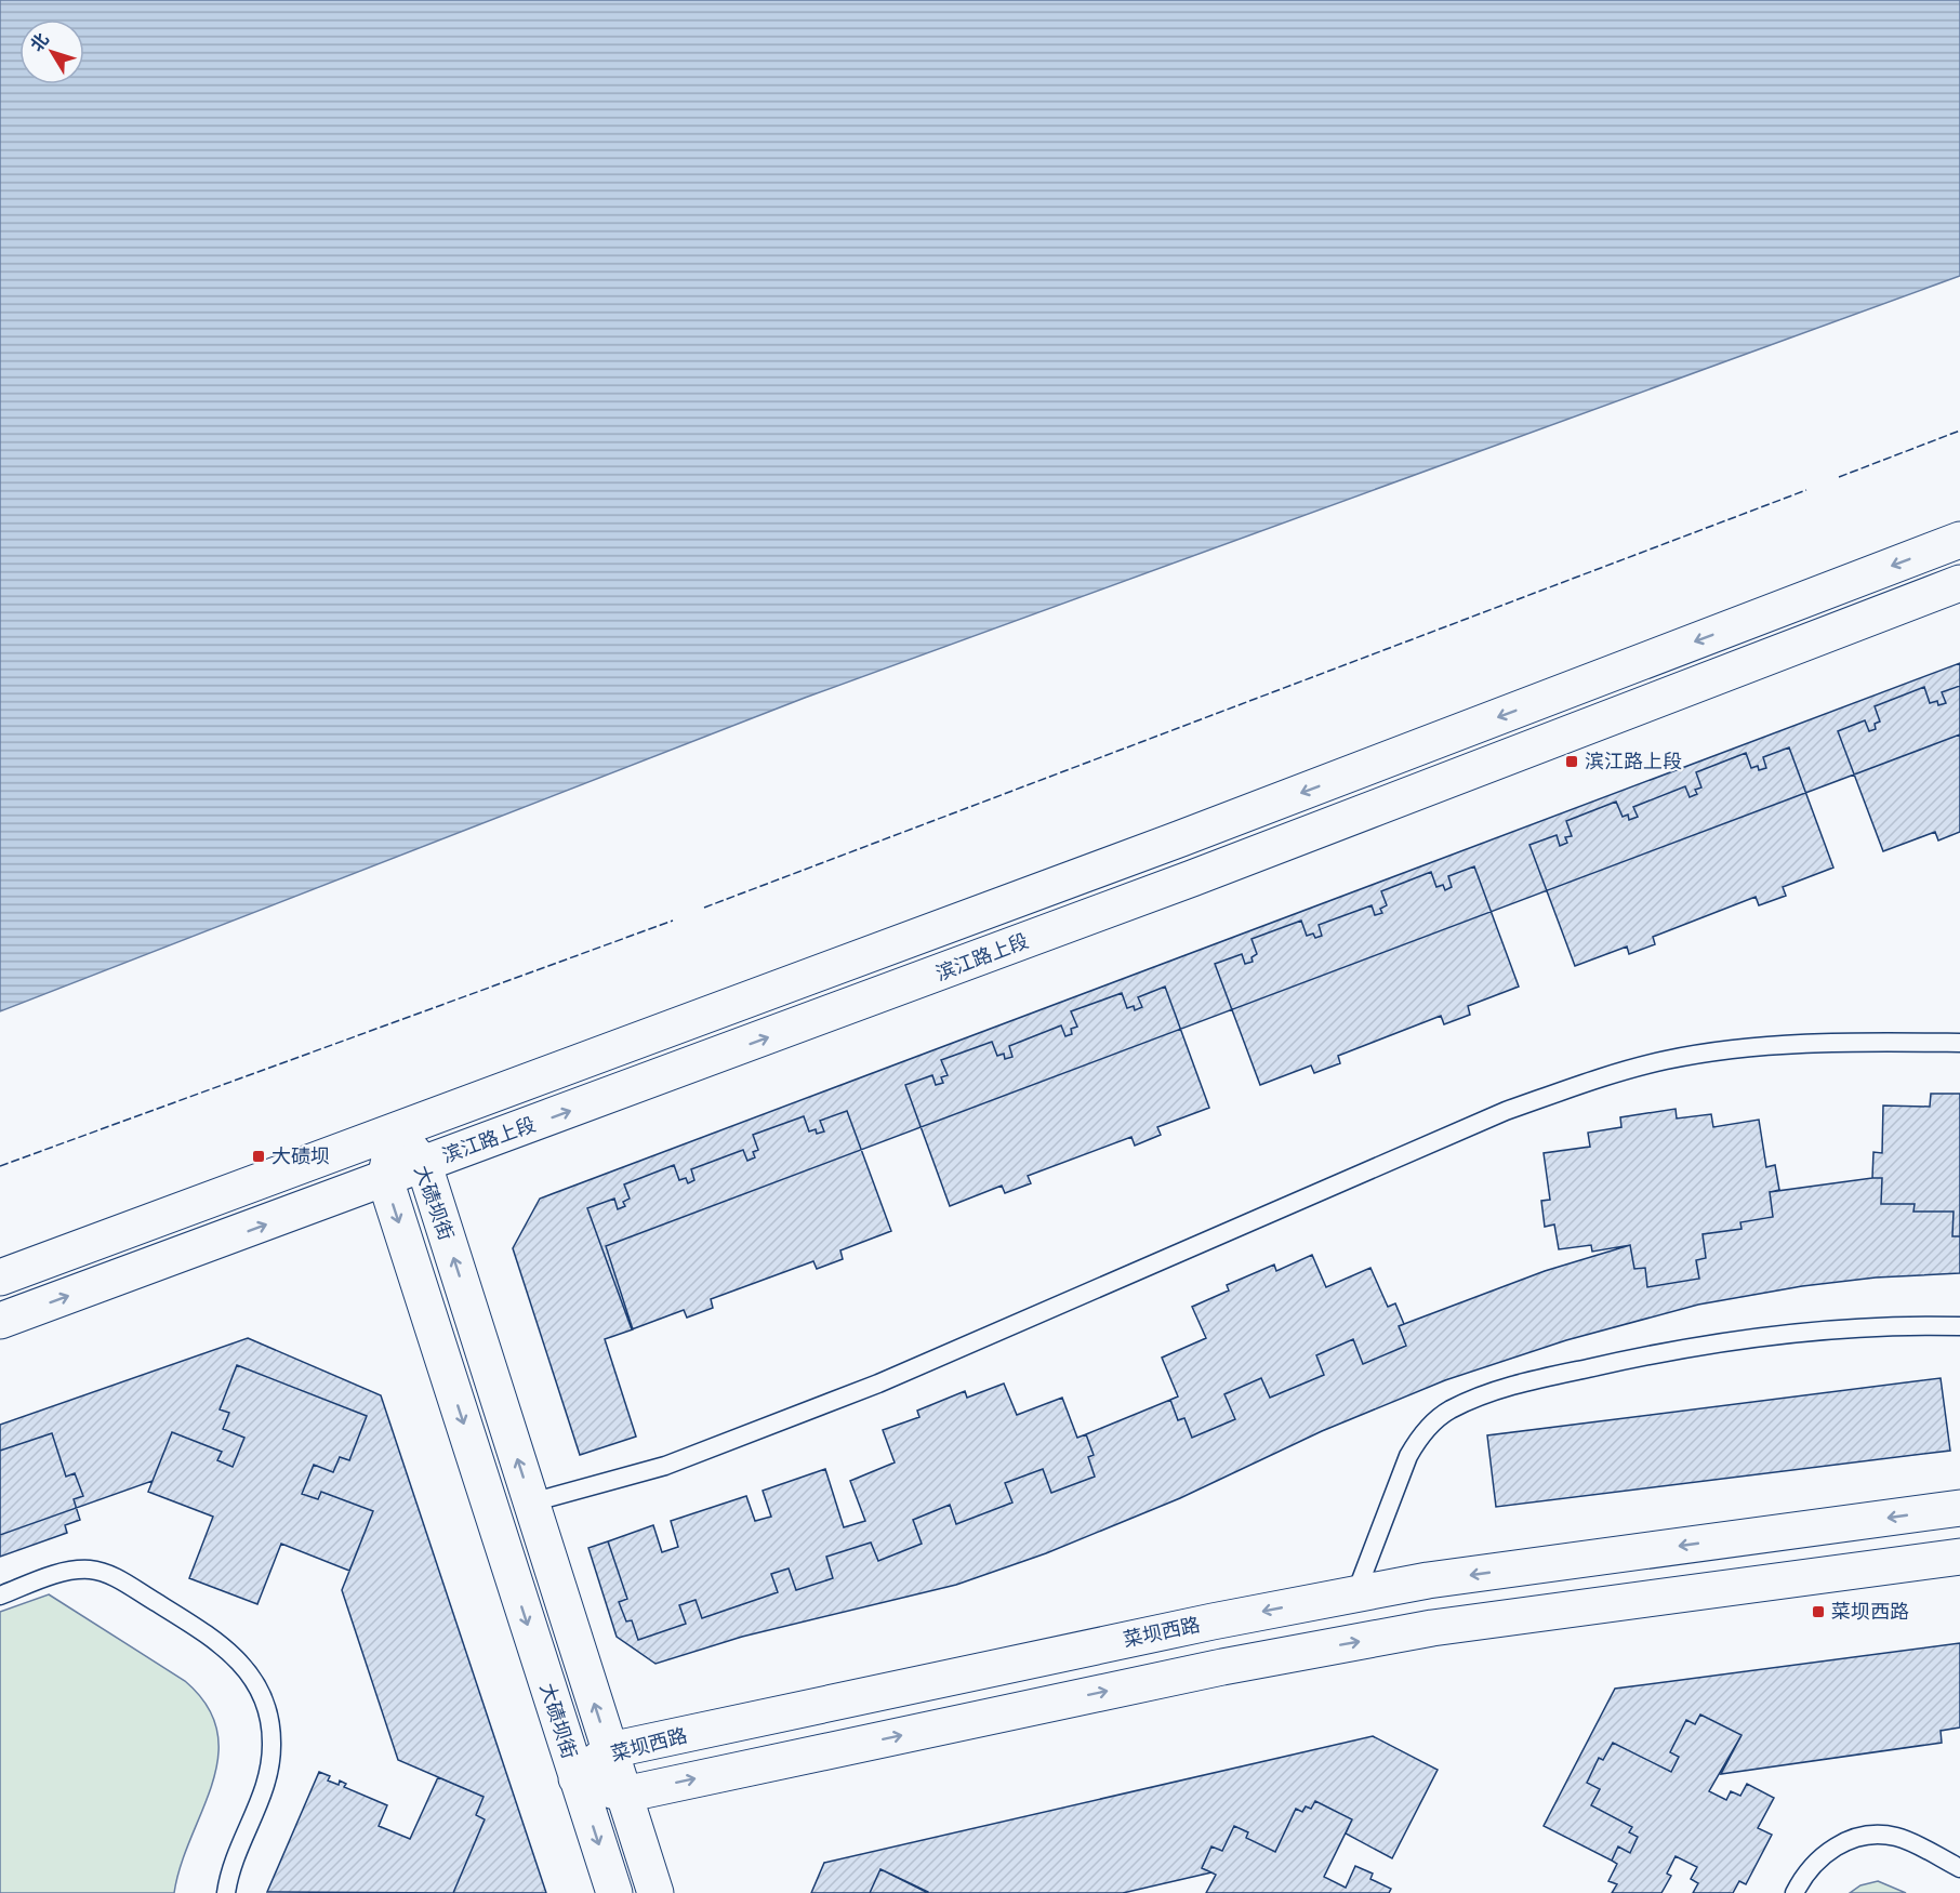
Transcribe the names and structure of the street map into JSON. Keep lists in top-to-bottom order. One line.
{"streets":{"street":["滨江路上段","大碛坝街","菜坝西路"]},"crossings":[["滨江路上段","大碛坝街"],["大碛坝街","菜坝西路"]],"places":{"transit":["滨江路上段","大碛坝","菜坝西路"]},"north":"top left"}
